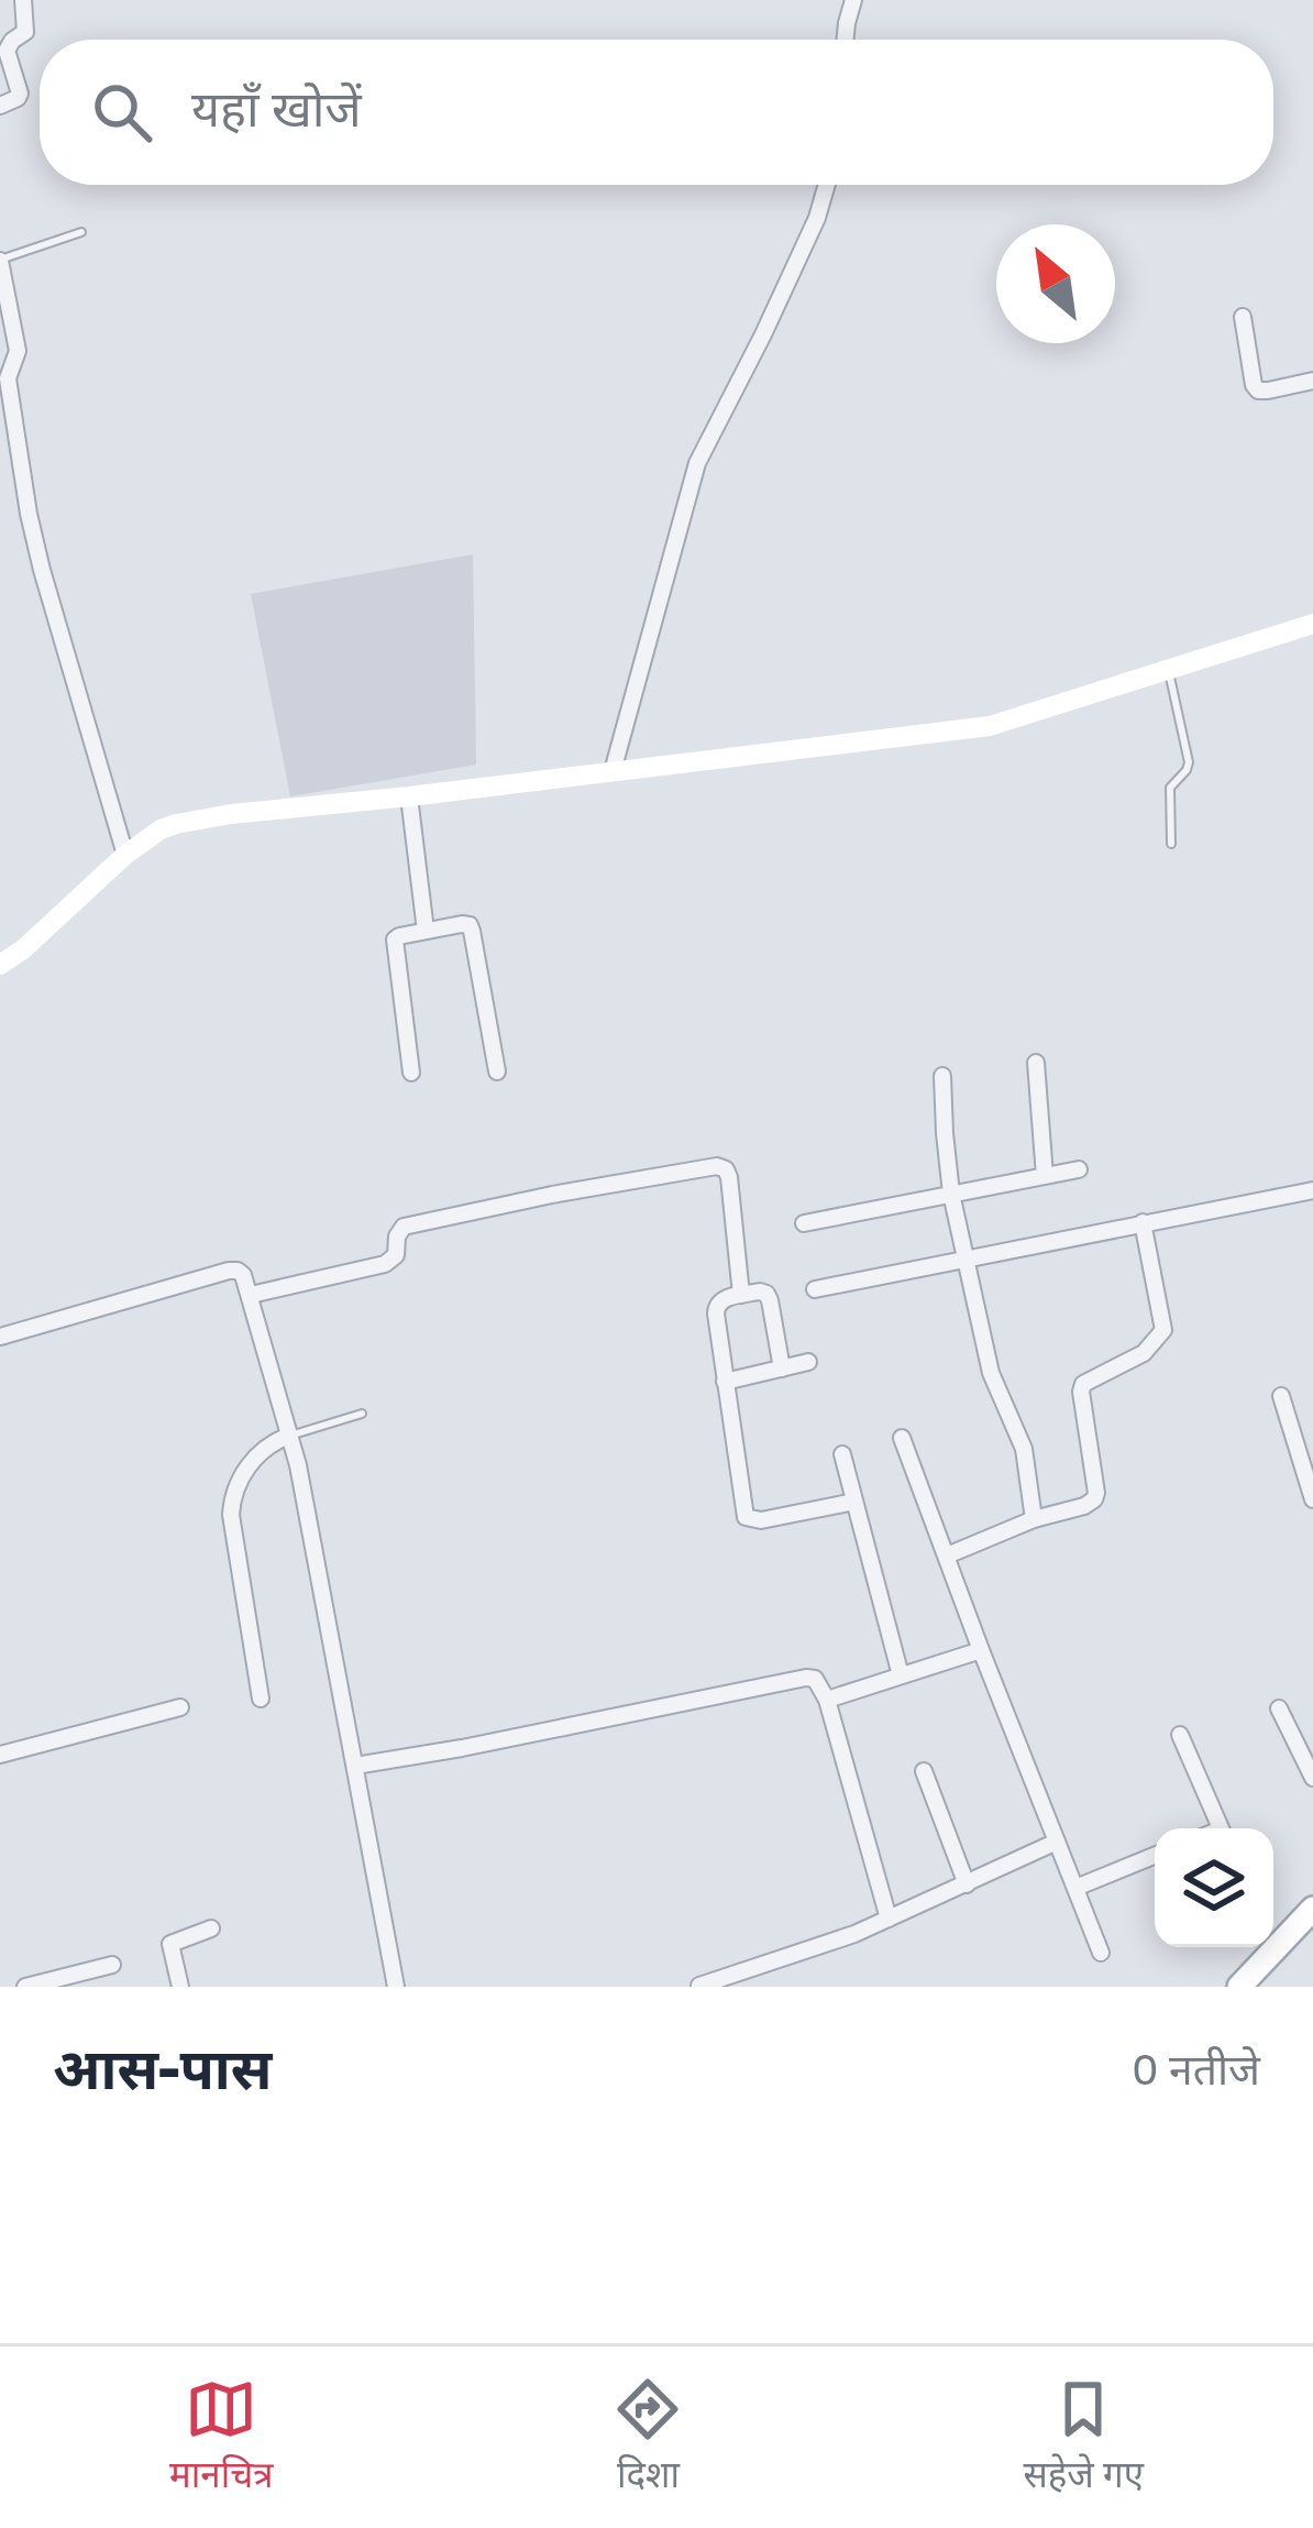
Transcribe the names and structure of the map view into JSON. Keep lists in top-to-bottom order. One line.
{"north":"top left","page":{"search":"यहाँ खोजें","heading":["आस-पास","0 नतीजे"],"nav":["मानचित्र","दिशा","सहेजे गए"]}}
